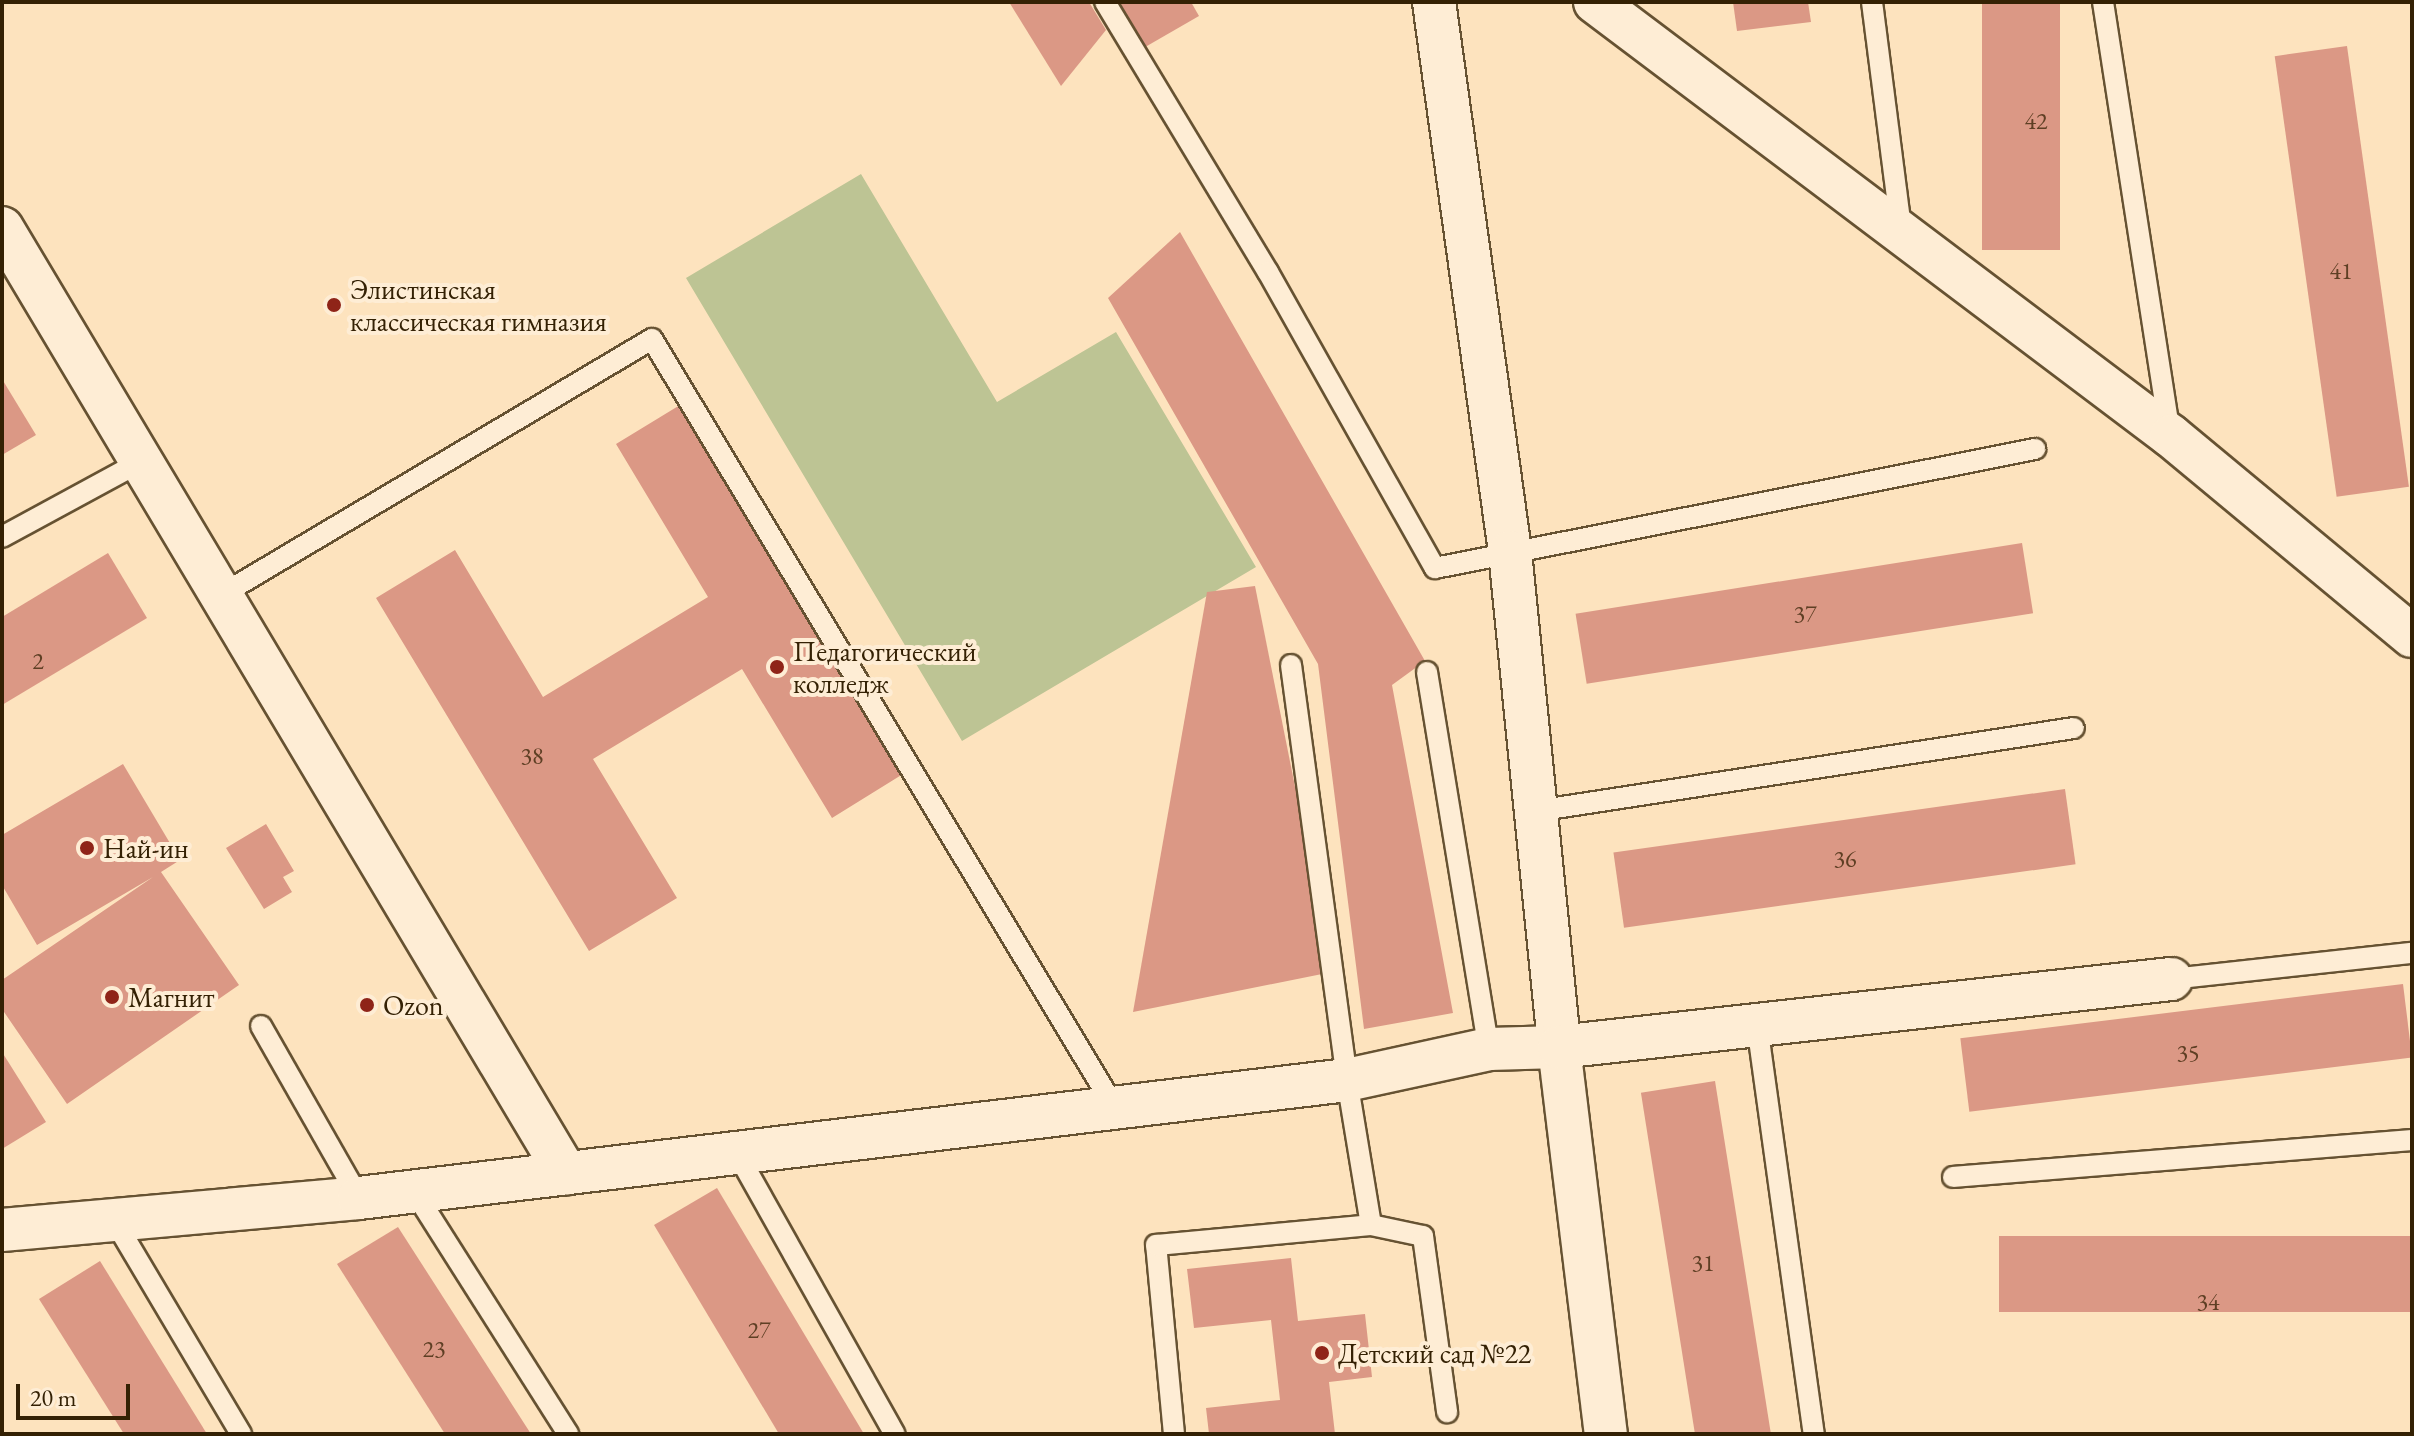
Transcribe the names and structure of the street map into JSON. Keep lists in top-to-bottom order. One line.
{"places":["Элистинская классическая гимназия","Педагогический колледж","Най-ин","Магнит","Ozon","Детский сад №22"],"house_numbers":["42","41","37","2","38","36","35","31","34","27","23"],"scale_bar":"20 m"}
